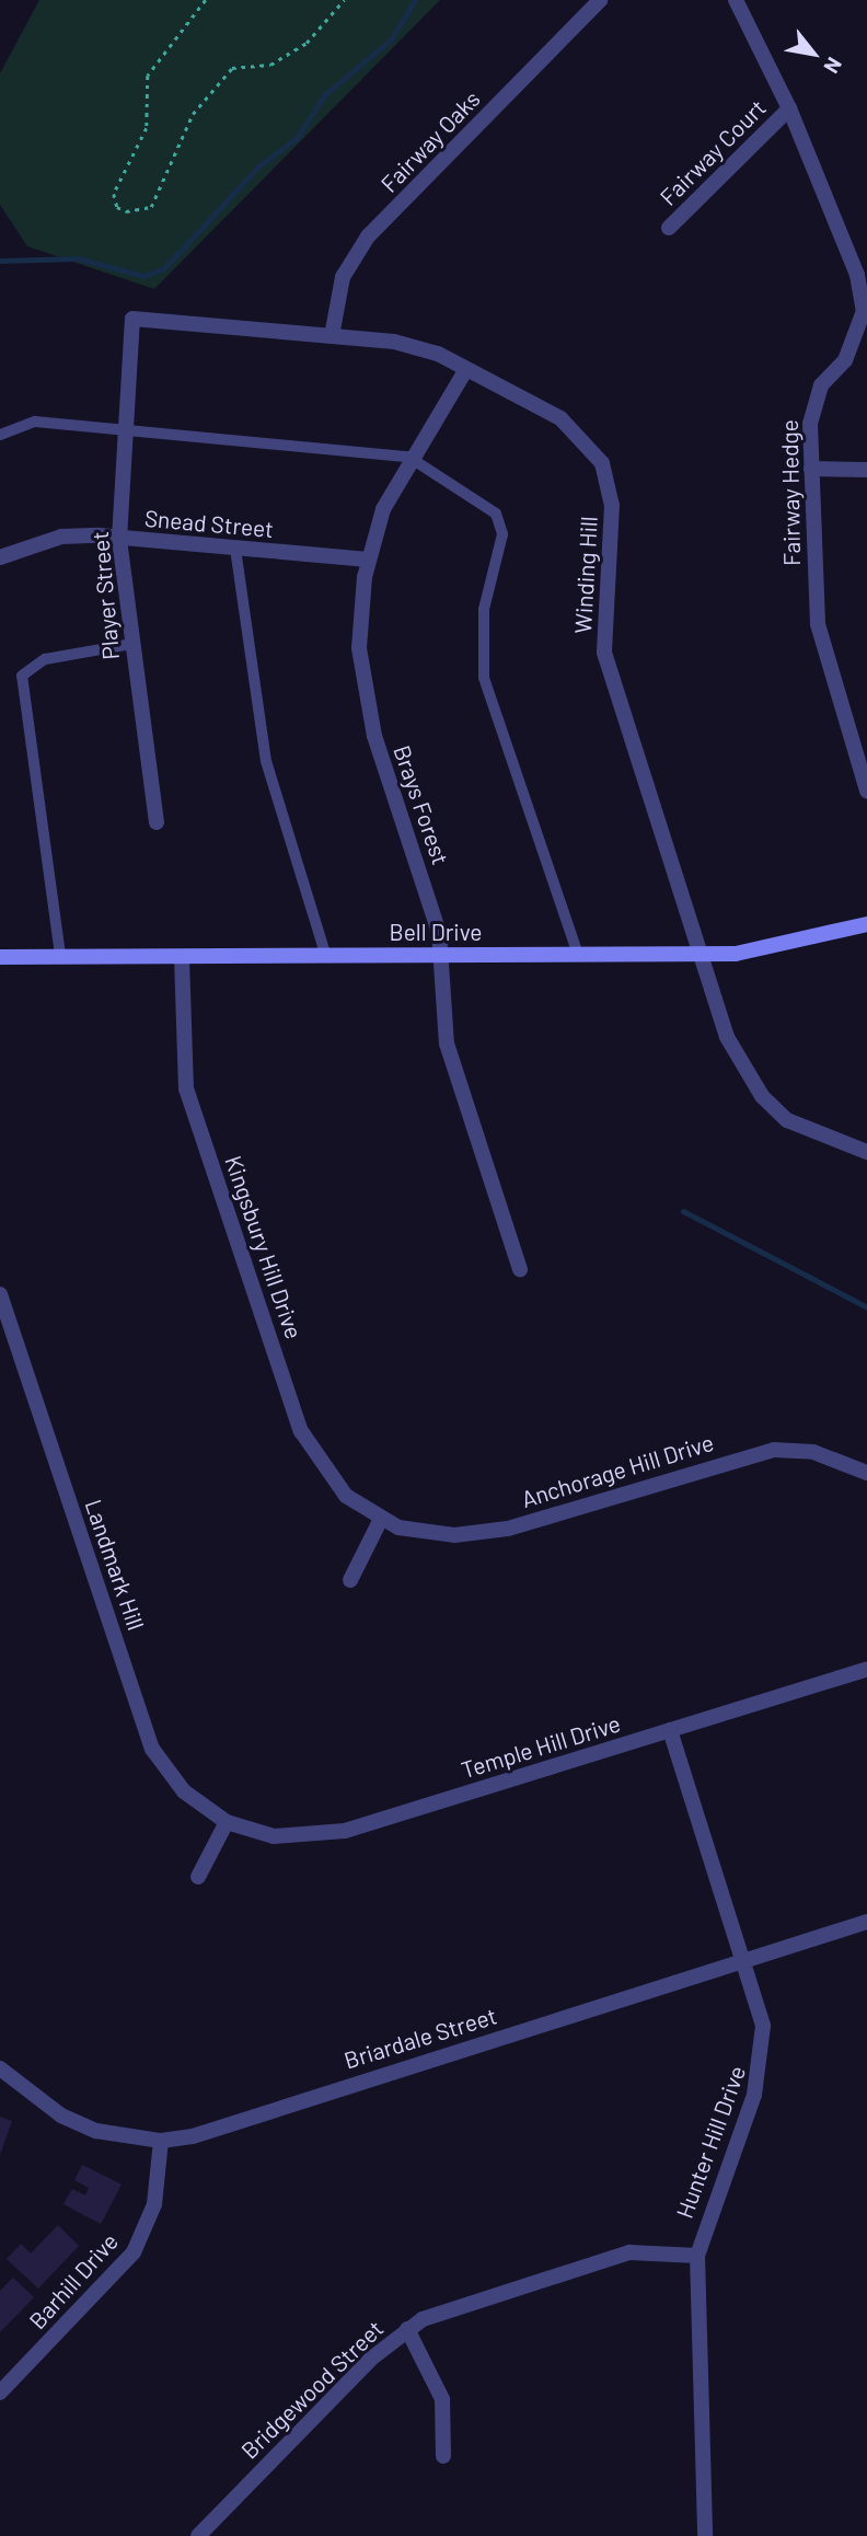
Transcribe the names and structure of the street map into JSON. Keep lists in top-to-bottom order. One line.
{"streets":{"street":["Fairway Oaks","Fairway Court","Fairway Hedge","Snead Street","Winding Hill","Player Street","Brays Forest","Bell Drive","Kingsbury Hill Drive","Anchorage Hill Drive","Landmark Hill","Temple Hill Drive","Briardale Street","Hunter Hill Drive","Barhill Drive","Bridgewood Street"]},"crossings":[["Fairway Oaks","Winding Hill"],["Fairway Court","Fairway Hedge"],["Snead Street","Player Street"],["Snead Street","Brays Forest"],["Winding Hill","Player Street"],["Winding Hill","Brays Forest"],["Winding Hill","Bell Drive"],["Brays Forest","Bell Drive"],["Bell Drive","Kingsbury Hill Drive"],["Kingsbury Hill Drive","Anchorage Hill Drive"],["Landmark Hill","Temple Hill Drive"],["Temple Hill Drive","Hunter Hill Drive"],["Briardale Street","Hunter Hill Drive"],["Briardale Street","Barhill Drive"],["Hunter Hill Drive","Bridgewood Street"]],"north":"bottom right"}
